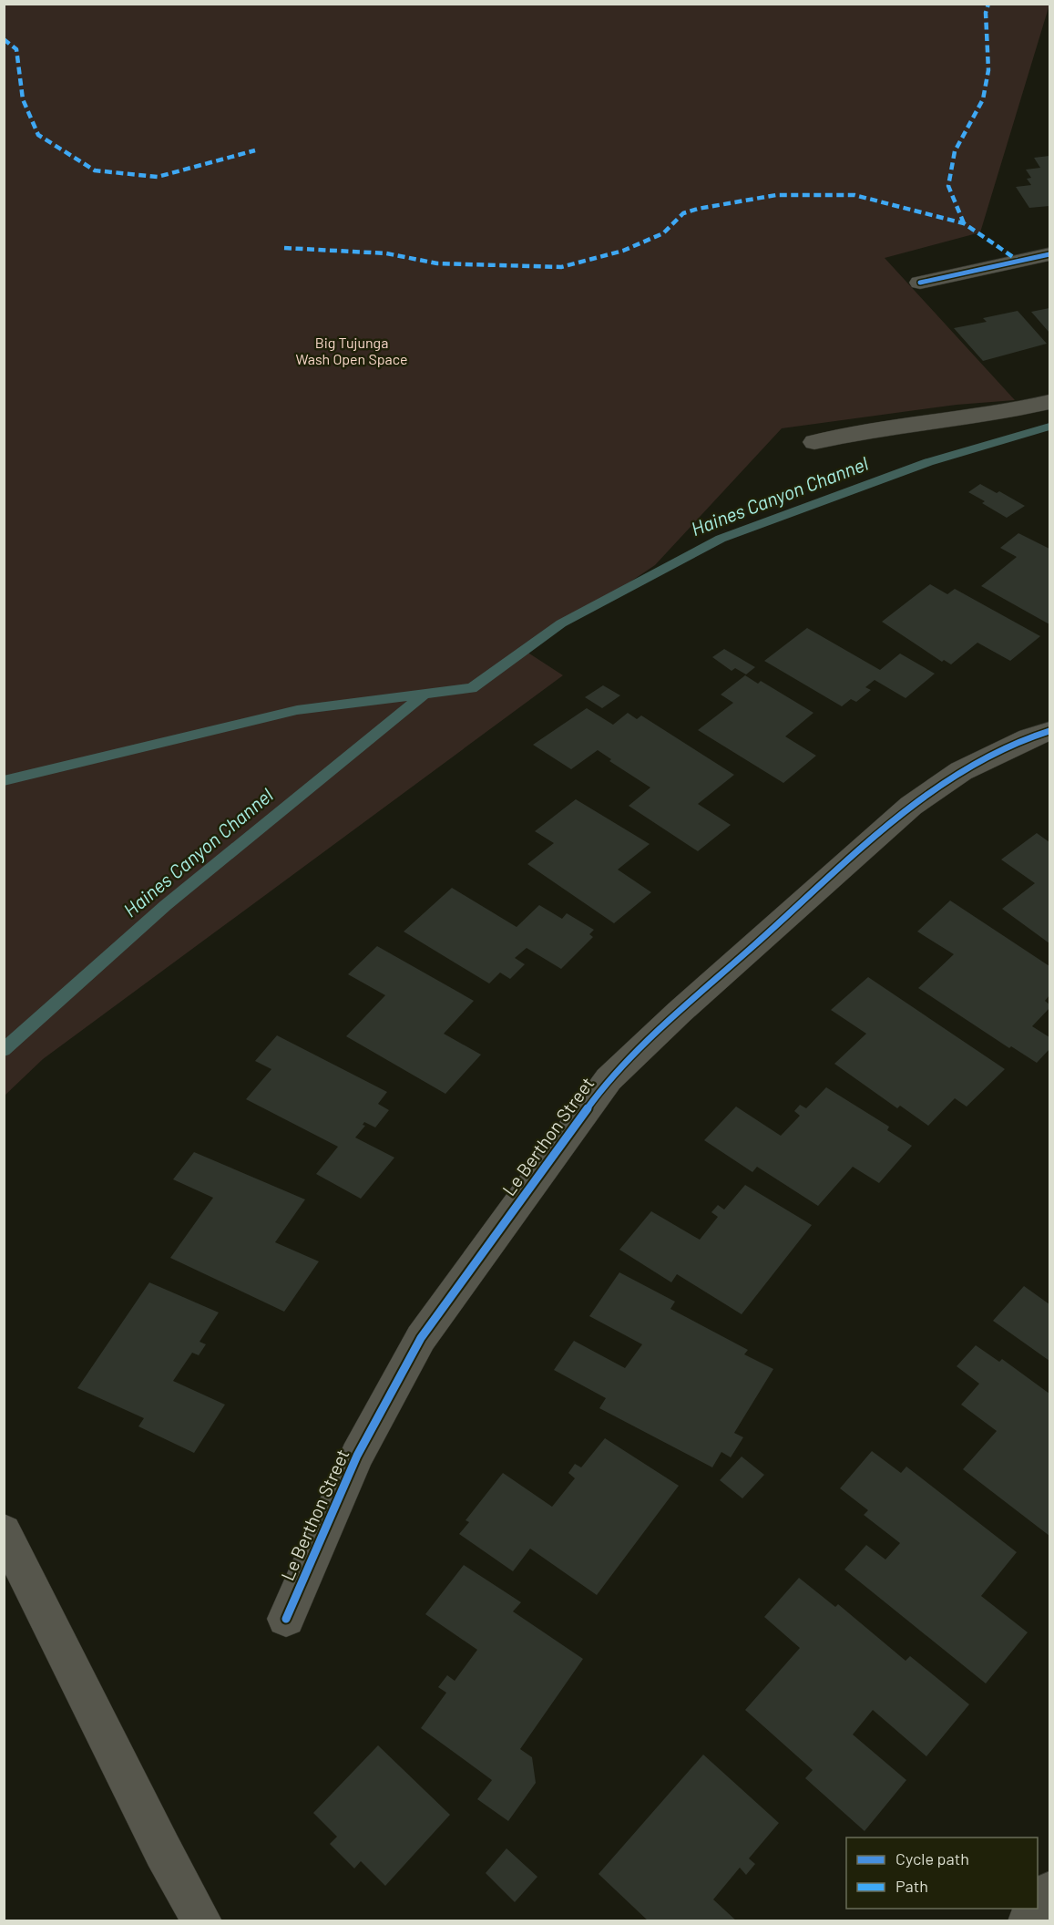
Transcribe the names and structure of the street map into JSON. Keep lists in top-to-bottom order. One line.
{"streets":{"street":["Le Berthon Street"]},"water":["Haines Canyon Channel"],"parks":["Big Tujunga Wash Open Space"],"legend":["Cycle path","Path"]}
